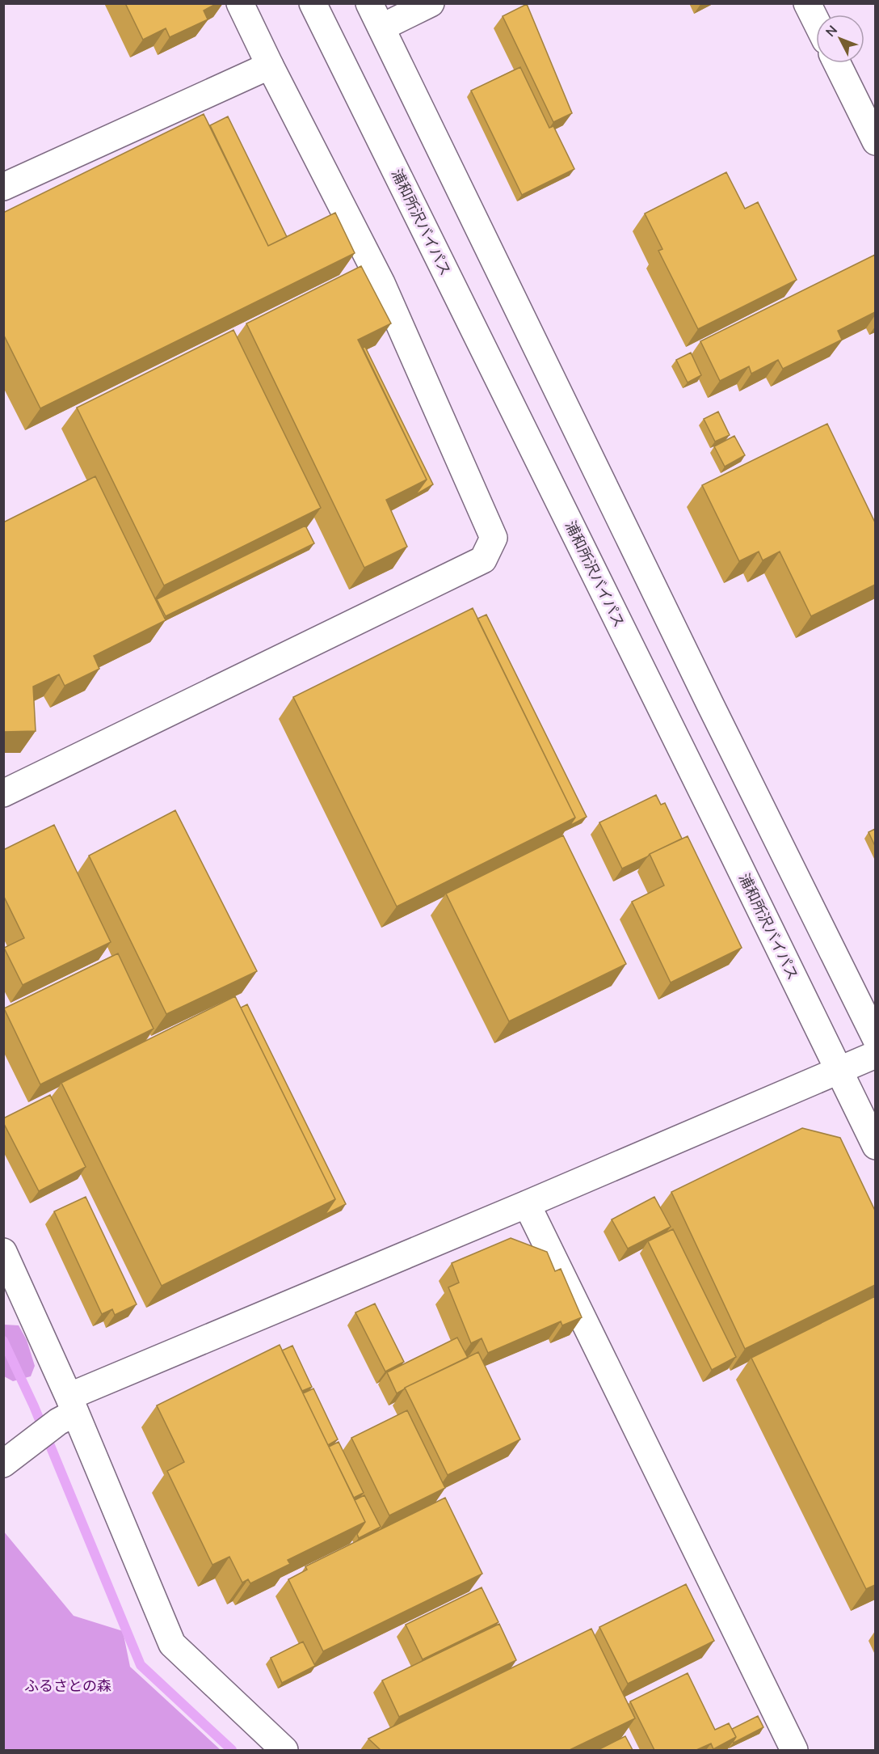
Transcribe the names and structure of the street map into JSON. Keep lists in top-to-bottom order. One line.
{"streets":{"main road":["浦和所沢バイパス"]},"parks":["ふるさとの森"],"north":"top left"}
